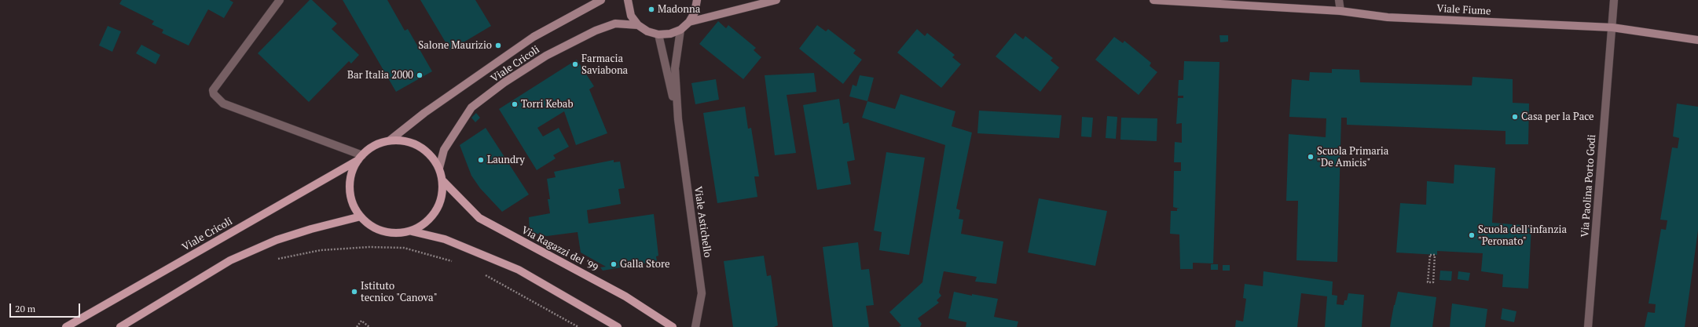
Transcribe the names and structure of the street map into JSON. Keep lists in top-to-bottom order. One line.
{"streets":{"main road":["Viale Cricoli","Via Ragazzi del '99"],"street":["Viale Fiume","Via Paolina Porto Godi","Viale Astichello"]},"crossings":[["Viale Fiume","Via Paolina Porto Godi"],["Viale Cricoli","Via Ragazzi del '99"]],"places":["Madonna","Salone Maurizio","Farmacia Saviabona","Bar Italia 2000","Torri Kebab","Casa per la Pace","Scuola Primaria \"De Amicis\"","Laundry","Scuola dell'infanzia \"Peronato\"","Galla Store","Istituto tecnico \"Canova\""],"scale_bar":"20 m"}
